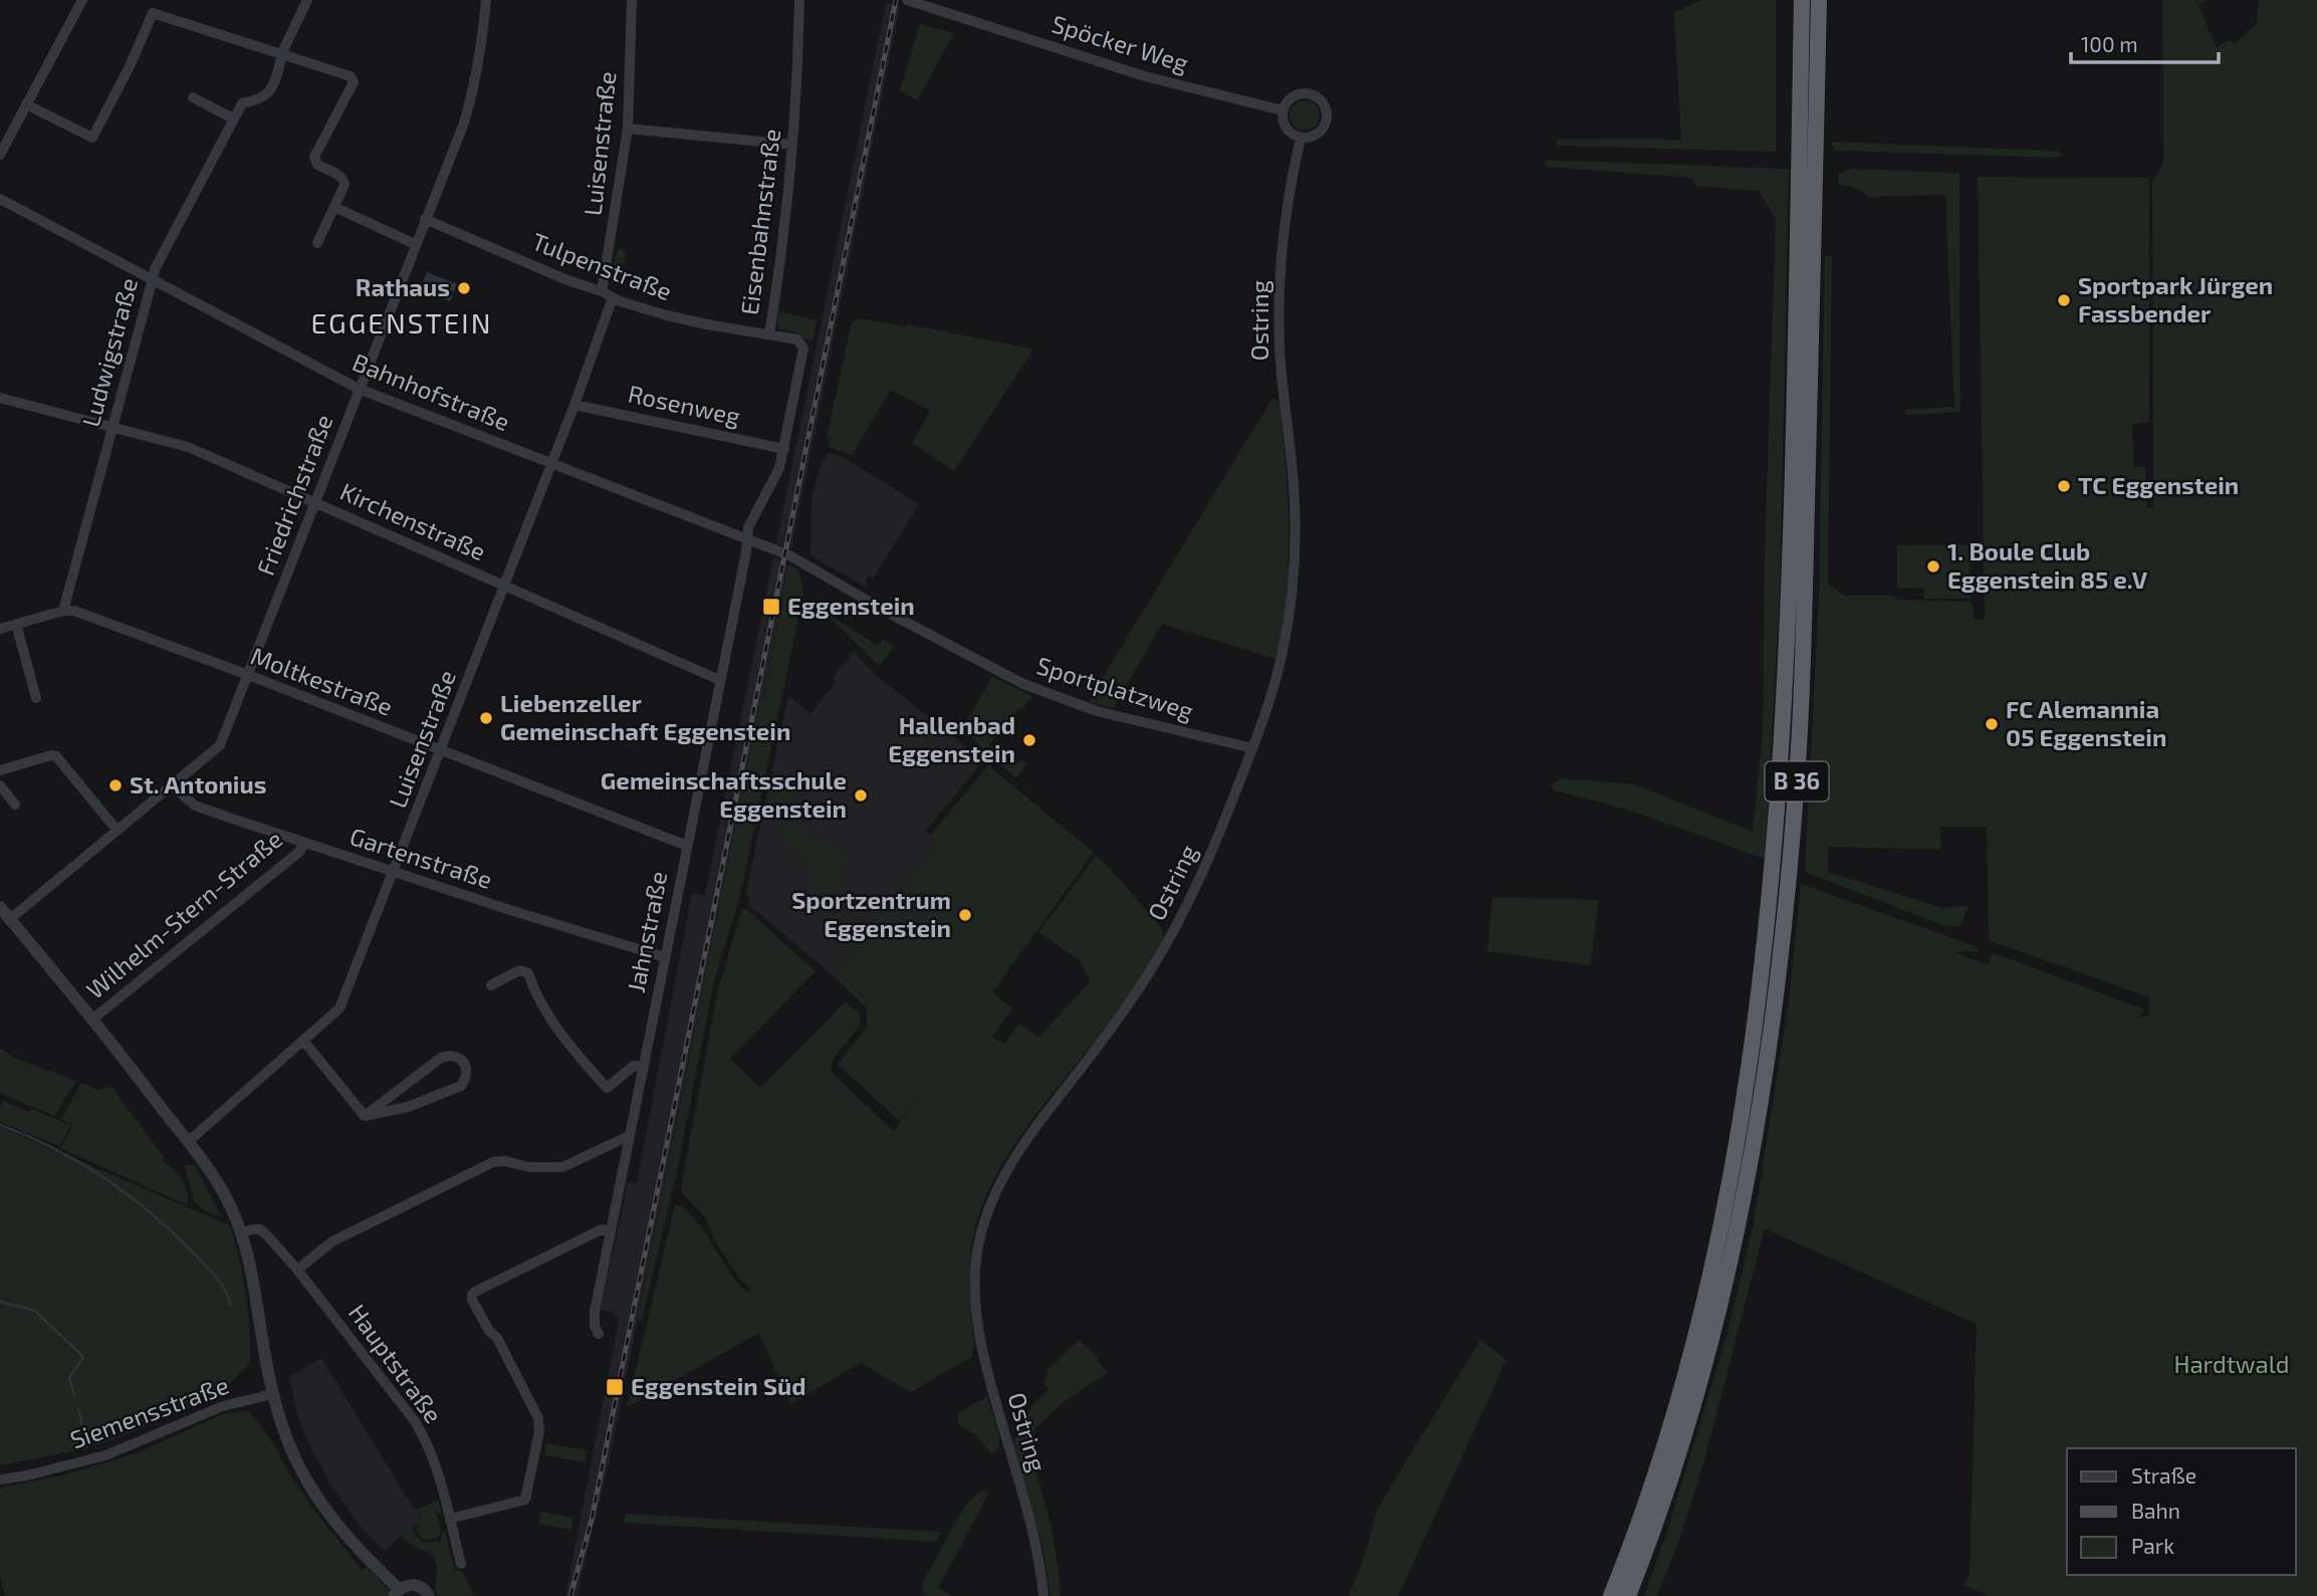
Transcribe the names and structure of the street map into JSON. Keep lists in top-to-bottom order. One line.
{"streets":{"highway":["B 36"],"street":["Spöcker Weg","Luisenstraße","Eisenbahnstraße","Tulpenstraße","Ostring","Ludwigstraße","Bahnhofstraße","Rosenweg","Friedrichstraße","Kirchenstraße","Moltkestraße","Sportplatzweg","Gartenstraße","Wilhelm-Stern-Straße","Jahnstraße","Hauptstraße","Siemensstraße"]},"crossings":[["Spöcker Weg","Ostring"],["Luisenstraße","Tulpenstraße"],["Luisenstraße","Bahnhofstraße"],["Luisenstraße","Rosenweg"],["Luisenstraße","Kirchenstraße"],["Luisenstraße","Moltkestraße"],["Luisenstraße","Gartenstraße"],["Eisenbahnstraße","Tulpenstraße"],["Eisenbahnstraße","Bahnhofstraße"],["Eisenbahnstraße","Rosenweg"],["Eisenbahnstraße","Sportplatzweg"],["Eisenbahnstraße","Jahnstraße"],["Tulpenstraße","Friedrichstraße"],["Ostring","Sportplatzweg"],["Ludwigstraße","Bahnhofstraße"],["Ludwigstraße","Kirchenstraße"],["Ludwigstraße","Moltkestraße"],["Bahnhofstraße","Friedrichstraße"],["Bahnhofstraße","Sportplatzweg"],["Bahnhofstraße","Jahnstraße"],["Friedrichstraße","Kirchenstraße"],["Friedrichstraße","Moltkestraße"],["Friedrichstraße","Gartenstraße"],["Kirchenstraße","Jahnstraße"],["Moltkestraße","Jahnstraße"],["Sportplatzweg","Jahnstraße"],["Gartenstraße","Wilhelm-Stern-Straße"],["Gartenstraße","Jahnstraße"]],"districts":["EGGENSTEIN"],"parks":["Hardtwald"],"places":{"other":["Rathaus","Sportpark Jürgen Fassbender","TC Eggenstein","1. Boule Club Eggenstein 85 e.V","Liebenzeller Gemeinschaft Eggenstein","FC Alemannia 05 Eggenstein","Hallenbad Eggenstein","St. Antonius","Gemeinschaftsschule Eggenstein","Sportzentrum Eggenstein"],"transit":["Eggenstein","Eggenstein Süd"]},"legend":["Straße","Bahn","Park"],"scale_bar":"100 m"}
